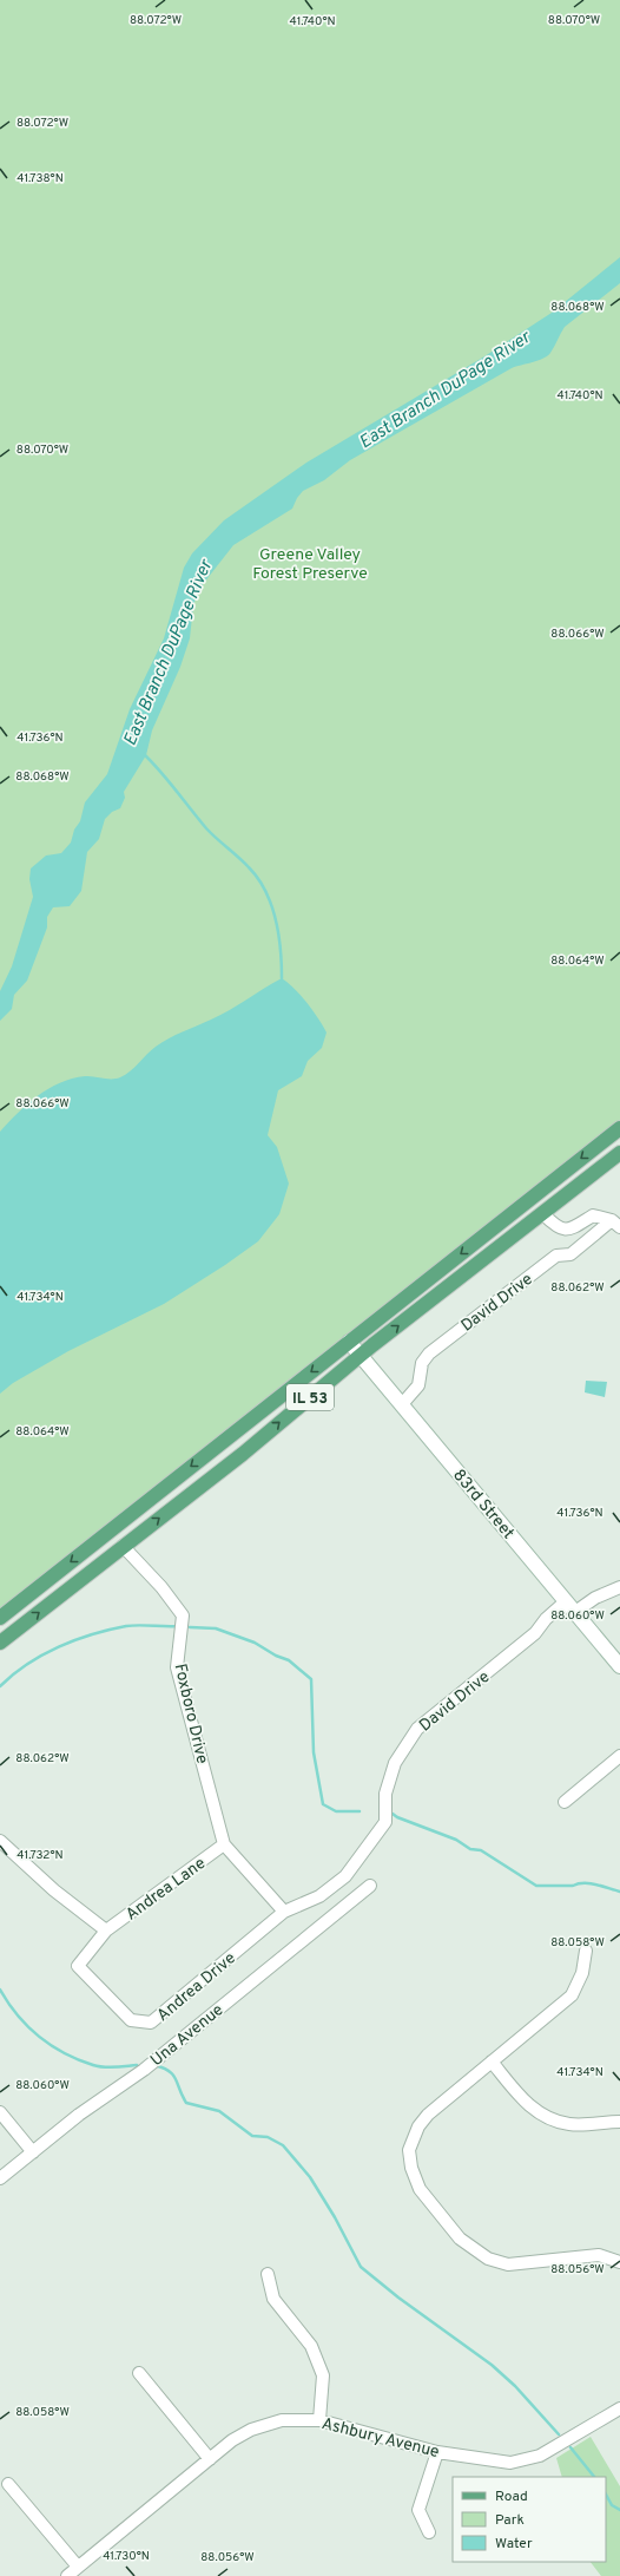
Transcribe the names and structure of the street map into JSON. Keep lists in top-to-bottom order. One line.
{"streets":{"main road":["IL 53","83rd Street"],"street":["David Drive","Foxboro Drive","Andrea Lane","Andrea Drive","Una Avenue","Ashbury Avenue"]},"crossings":[["David Drive","IL 53"],["David Drive","83rd Street"],["David Drive","Andrea Drive"],["IL 53","83rd Street"],["IL 53","Foxboro Drive"],["Foxboro Drive","Andrea Lane"],["Andrea Lane","Andrea Drive"]],"water":["East Branch DuPage River"],"parks":["Greene Valley Forest Preserve"],"legend":["Road","Park","Water"],"coordinates":["88.072°W","88.070°W","41.740°N","41.738°N","88.068°W","88.066°W","41.736°N","88.064°W","88.062°W","41.734°N","88.060°W","41.732°N","88.058°W","88.056°W","41.730°N"]}
